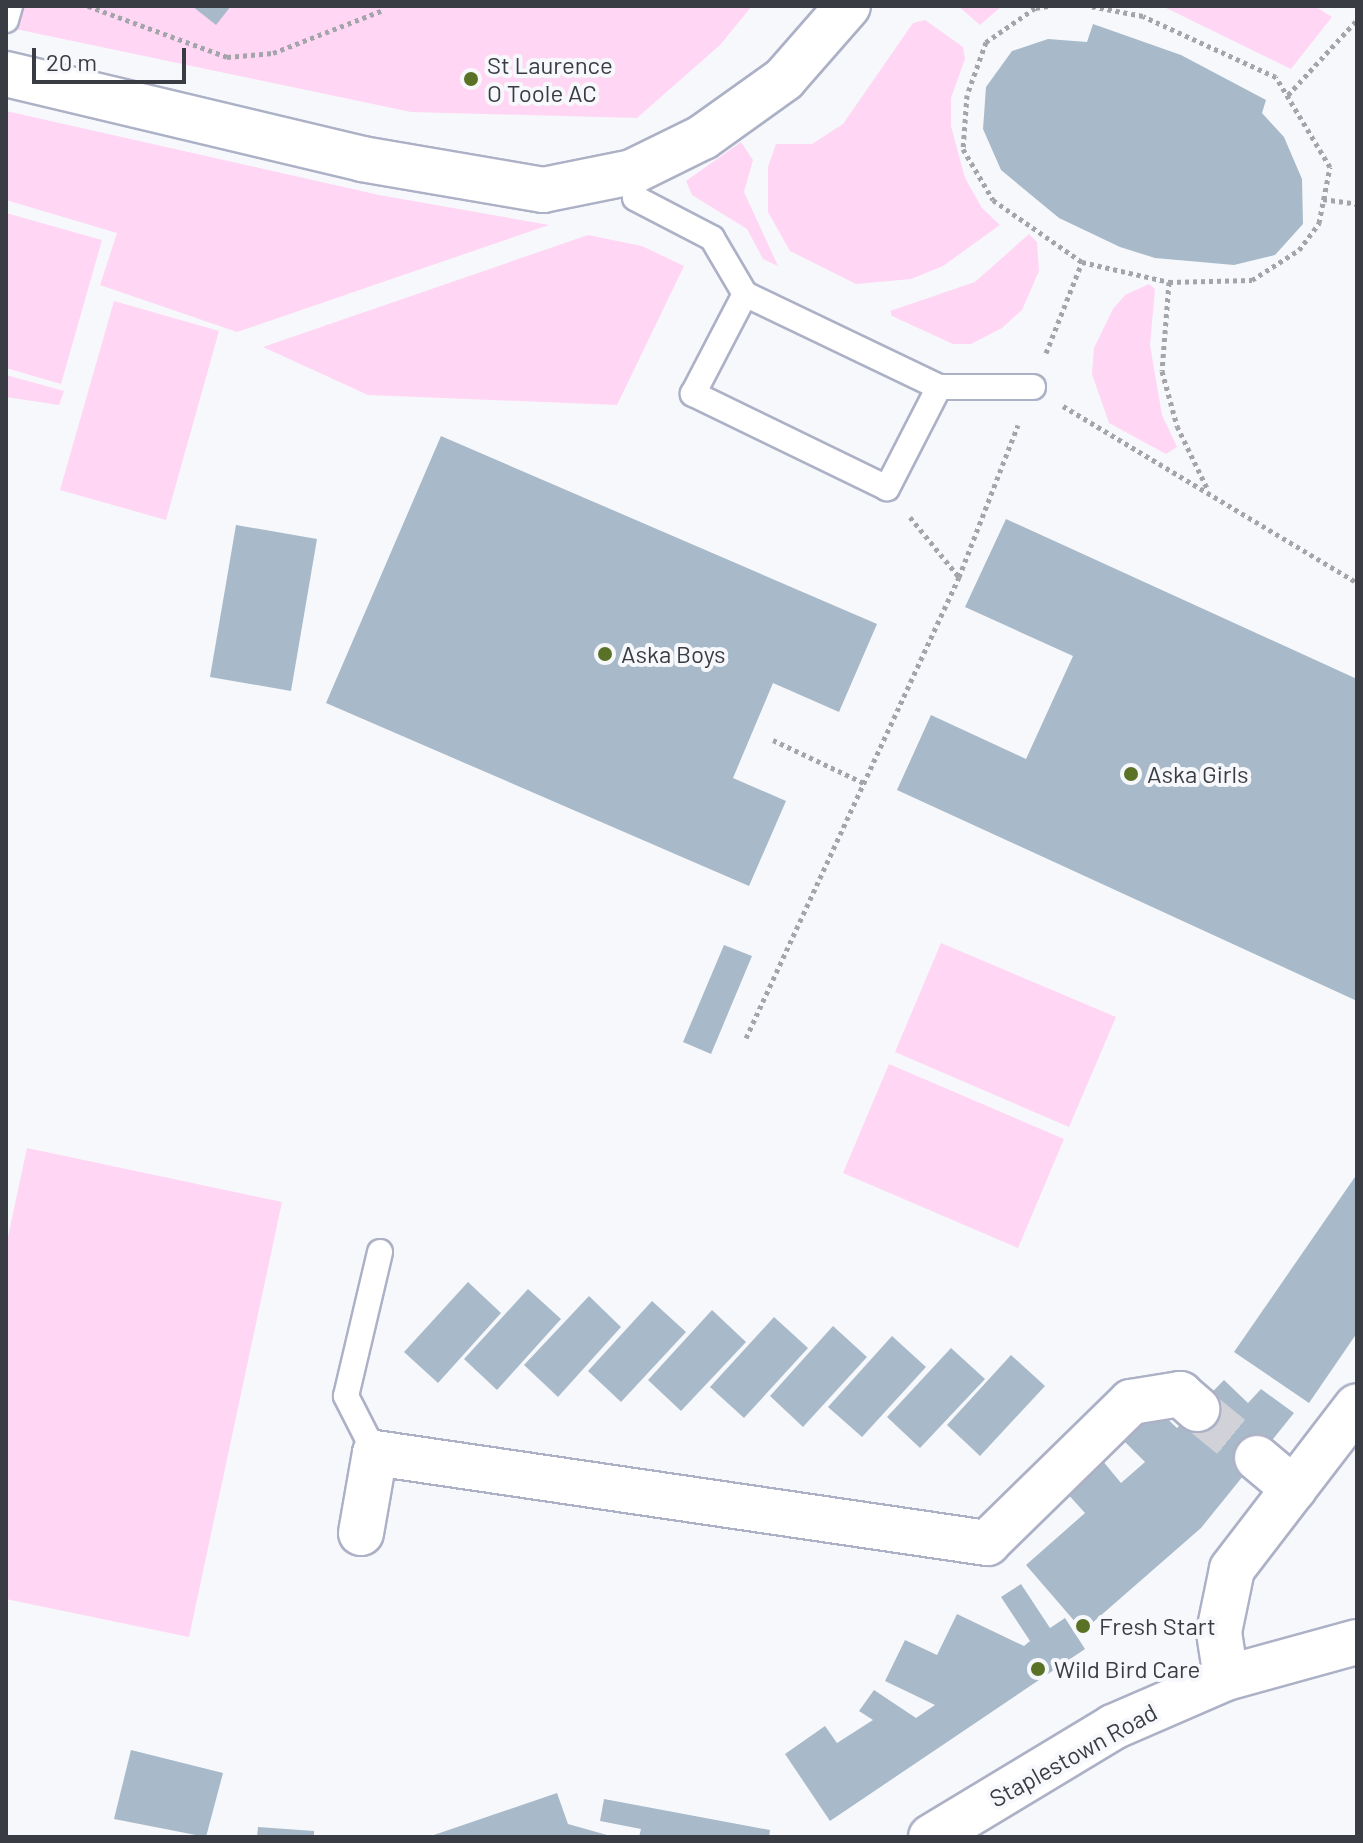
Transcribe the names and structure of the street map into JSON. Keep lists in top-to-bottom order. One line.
{"streets":{"street":["Staplestown Road"]},"places":["St Laurence O Toole AC","Aska Boys","Aska Girls","Fresh Start","Wild Bird Care"],"scale_bar":"20 m"}
